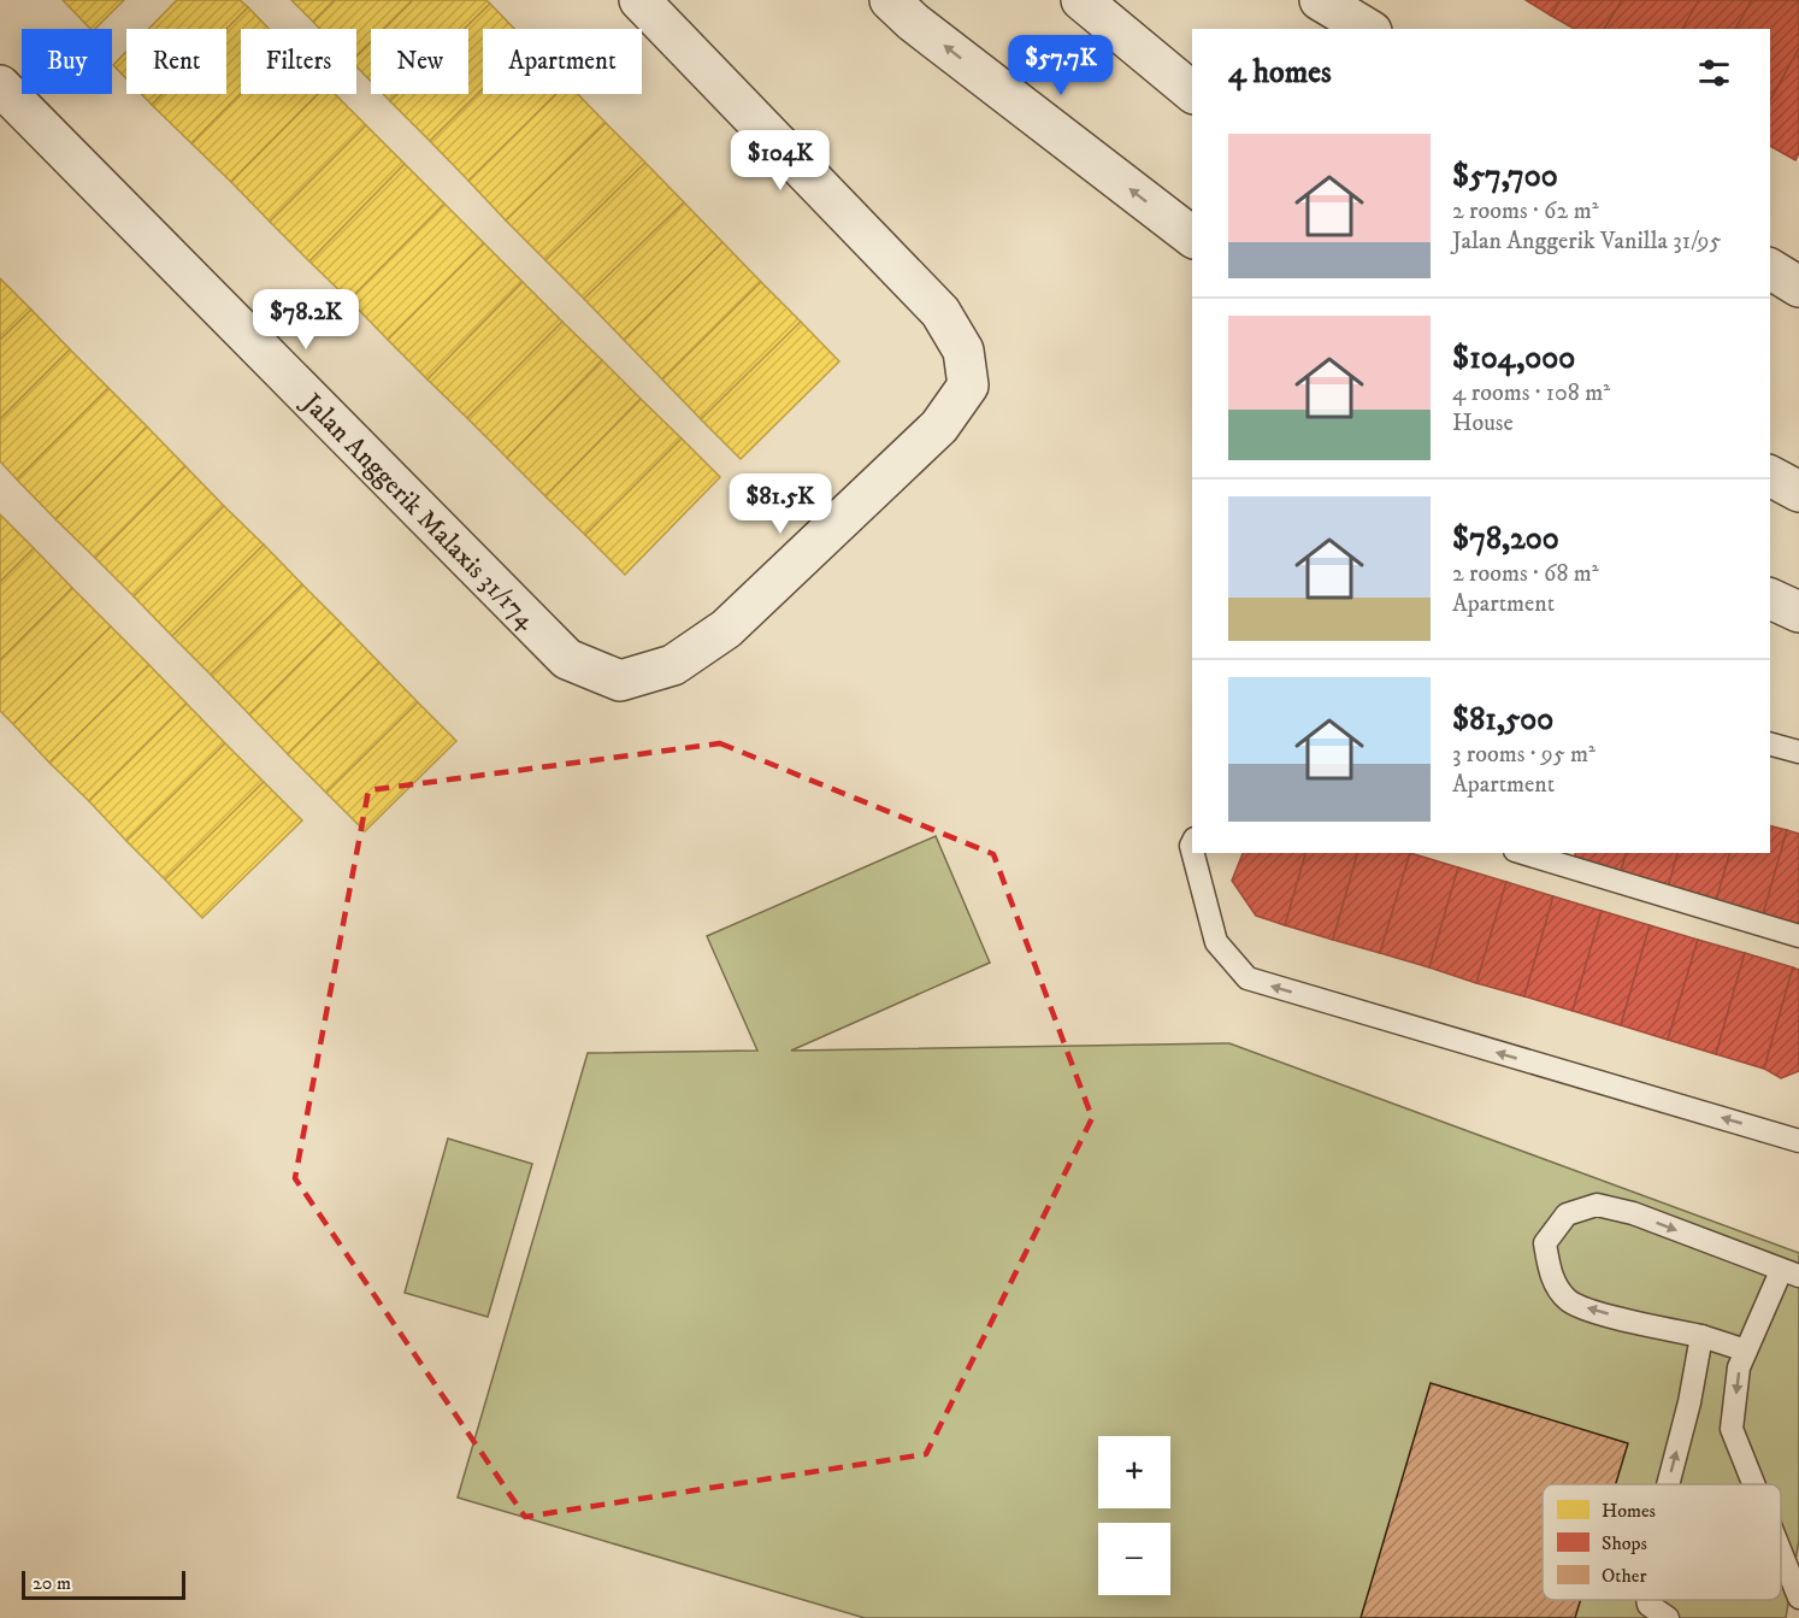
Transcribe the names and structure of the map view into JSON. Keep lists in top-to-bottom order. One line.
{"streets":{"street":["Jalan Anggerik Malaxis 31/174"]},"legend":["Homes","Shops","Other"],"scale_bar":"20 m","page":{"chip":["Buy","Rent","Filters","New","Apartment"],"heading":"4 homes","price":["$57.7K","$104K","$78.2K","$81.5K"],"list":[{"name":"$57,700","note":"2 rooms · 62 m² · Jalan Anggerik Vanilla 31/95"},{"name":"$104,000","note":"4 rooms · 108 m² · House"},{"name":"$78,200","note":"2 rooms · 68 m² · Apartment"},{"name":"$81,500","note":"3 rooms · 95 m² · Apartment"}],"map_buttons":["+","−"],"scale":"20 m"}}
